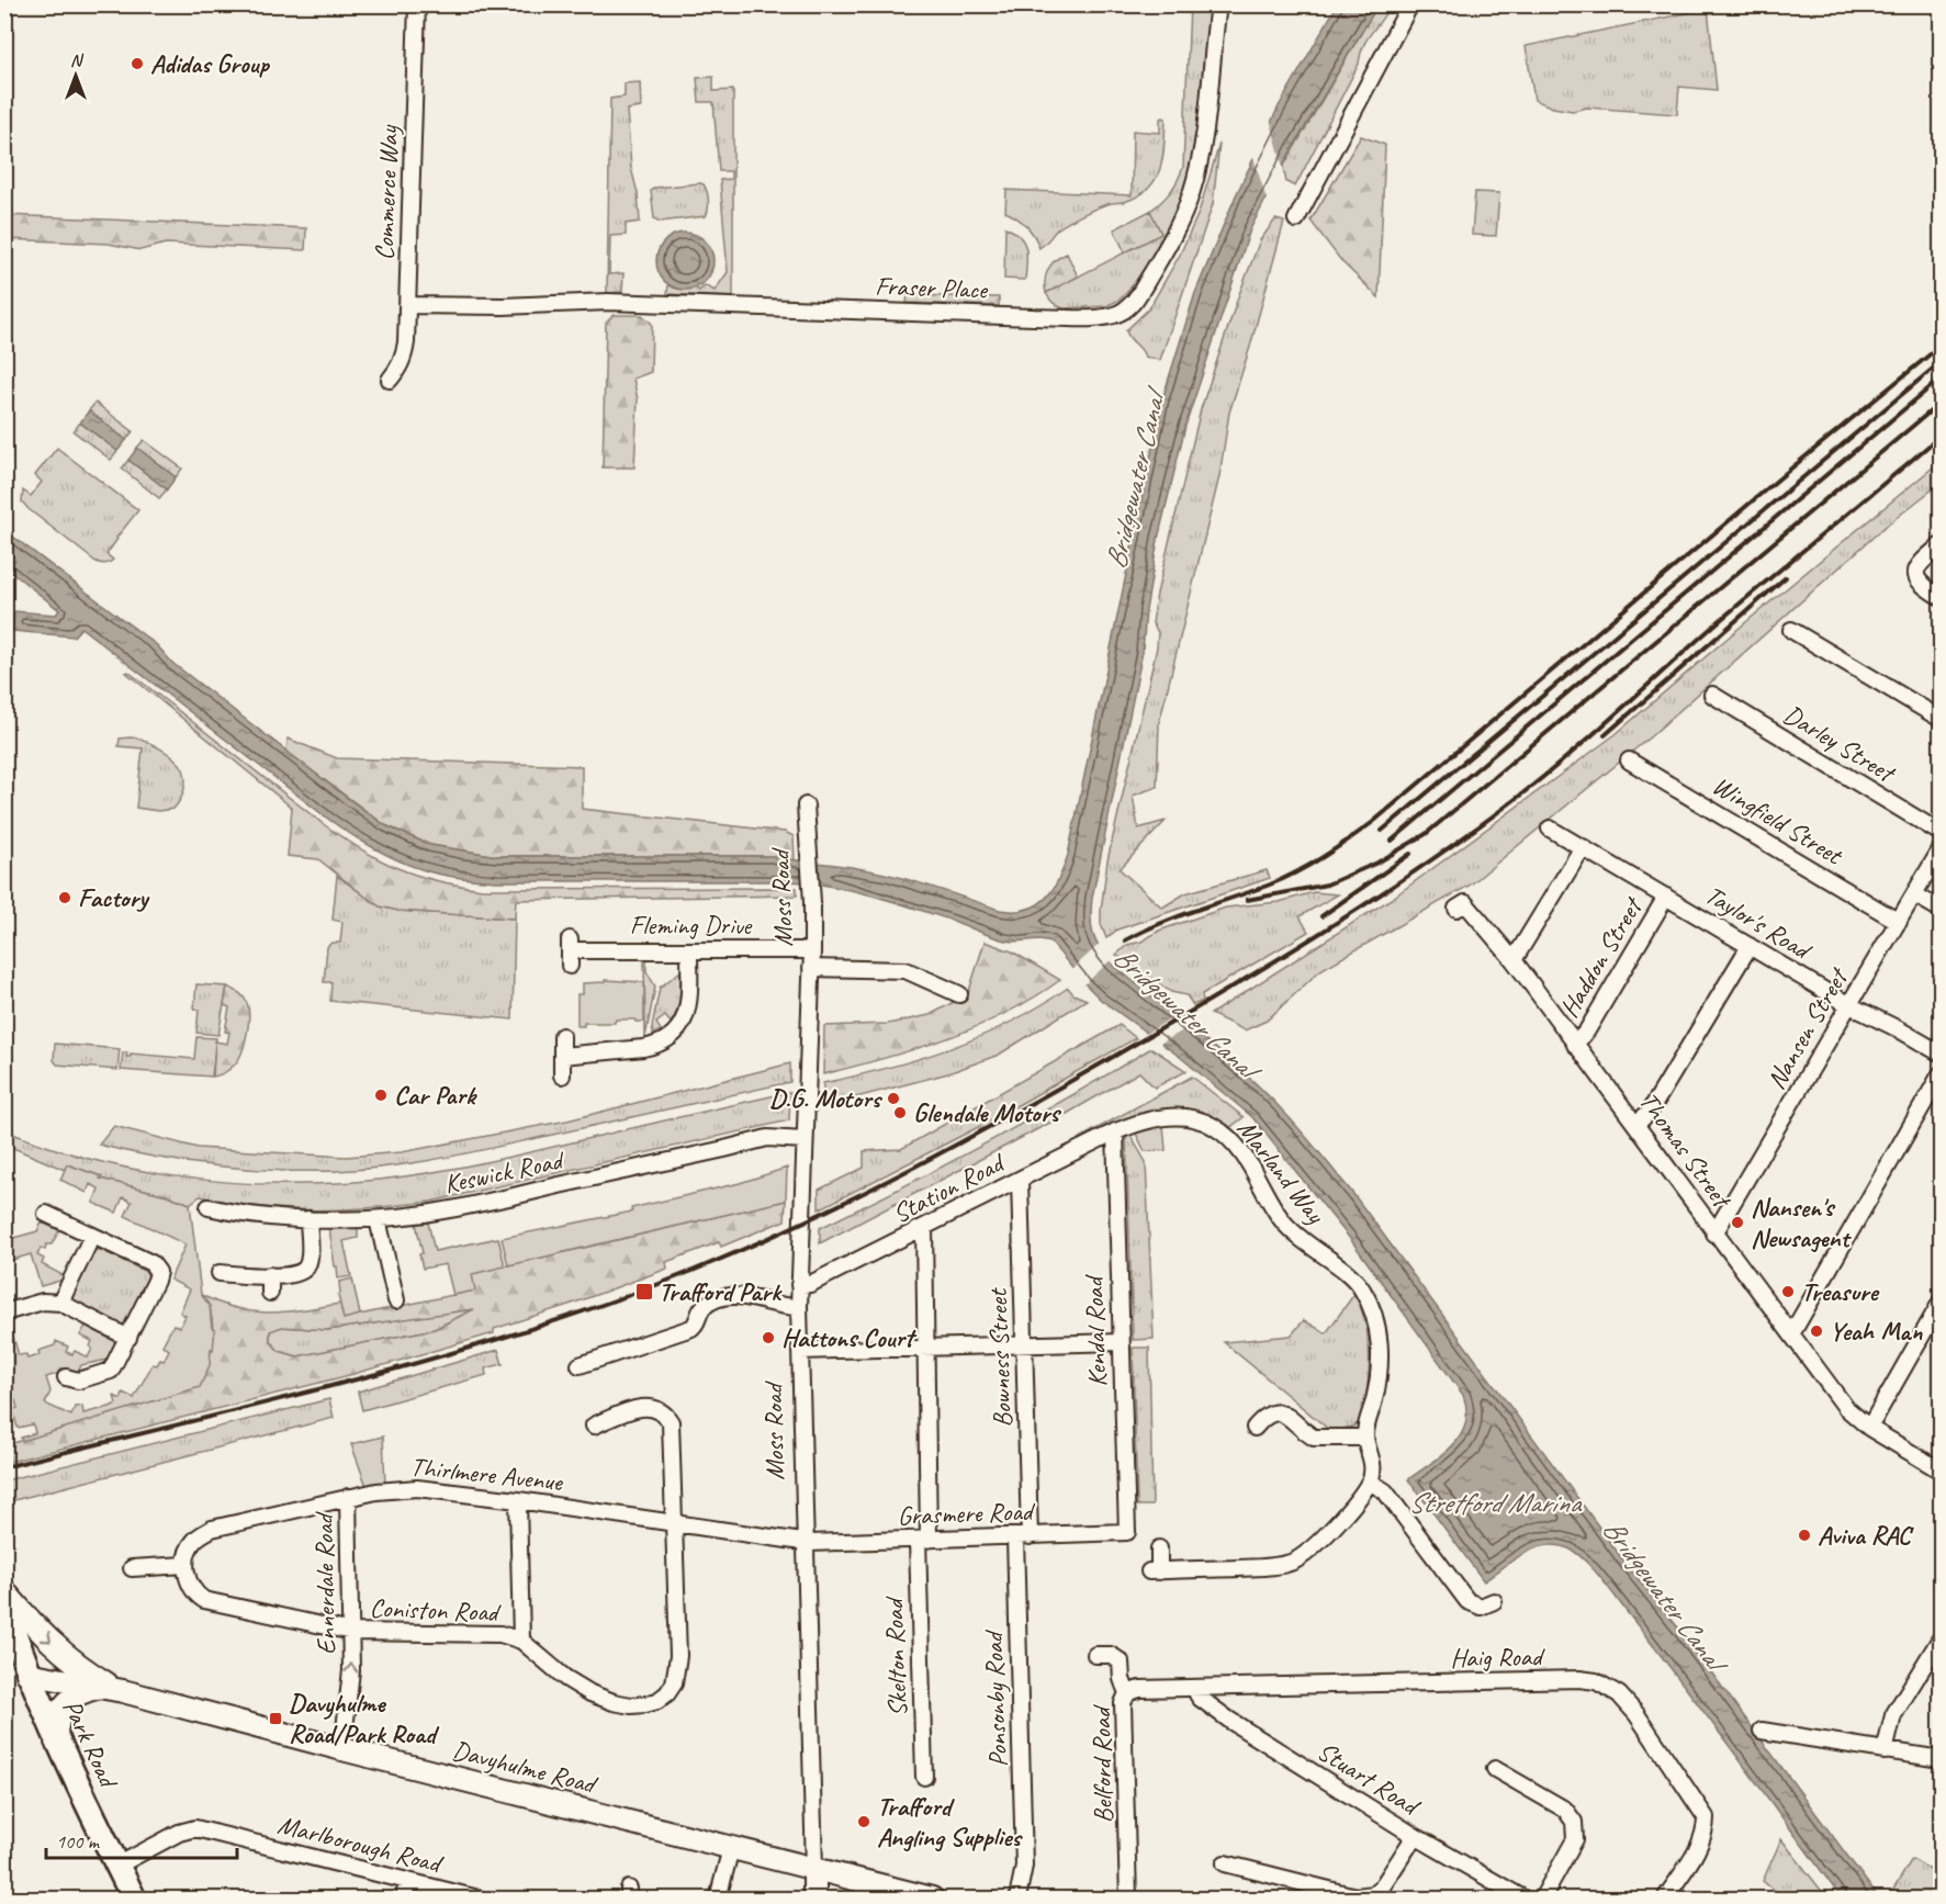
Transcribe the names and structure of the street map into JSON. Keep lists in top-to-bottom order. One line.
{"streets":{"main road":["Park Road"],"street":["Commerce Way","Fraser Place","Darley Street","Wingfield Street","Moss Road","Taylor's Road","Fleming Drive","Haddon Street","Nansen Street","Thomas Street","Marland Way","Keswick Road","Station Road","Kendal Road","Bowness Street","Thirlmere Avenue","Grasmere Road","Ennerdale Road","Coniston Road","Haig Road","Skelton Road","Ponsonby Road","Belford Road","Davyhulme Road","Stuart Road","Marlborough Road"]},"crossings":[["Commerce Way","Fraser Place"],["Wingfield Street","Nansen Street"],["Moss Road","Fleming Drive"],["Moss Road","Keswick Road"],["Moss Road","Station Road"],["Moss Road","Thirlmere Avenue"],["Moss Road","Grasmere Road"],["Moss Road","Davyhulme Road"],["Taylor's Road","Haddon Street"],["Taylor's Road","Nansen Street"],["Haddon Street","Thomas Street"],["Nansen Street","Thomas Street"],["Marland Way","Station Road"],["Marland Way","Kendal Road"],["Station Road","Kendal Road"],["Station Road","Bowness Street"],["Station Road","Skelton Road"],["Kendal Road","Grasmere Road"],["Bowness Street","Grasmere Road"],["Bowness Street","Ponsonby Road"],["Thirlmere Avenue","Grasmere Road"],["Thirlmere Avenue","Ennerdale Road"],["Thirlmere Avenue","Coniston Road"],["Grasmere Road","Skelton Road"],["Grasmere Road","Ponsonby Road"],["Ennerdale Road","Coniston Road"],["Ennerdale Road","Davyhulme Road"],["Haig Road","Belford Road"],["Haig Road","Stuart Road"],["Park Road","Davyhulme Road"],["Park Road","Marlborough Road"]],"one_way":["Ennerdale Road"],"water":["Bridgewater Canal","Stretford Marina"],"places":{"other":["Adidas Group","Factory","Car Park","D.G. Motors","Glendale Motors","Nansen's Newsagent","Treasure","Yeah Man","Hattons Court","Aviva RAC","Trafford Angling Supplies"],"transit":["Trafford Park","Davyhulme Road/Park Road"]},"scale_bar":"100 m","north":"top"}
